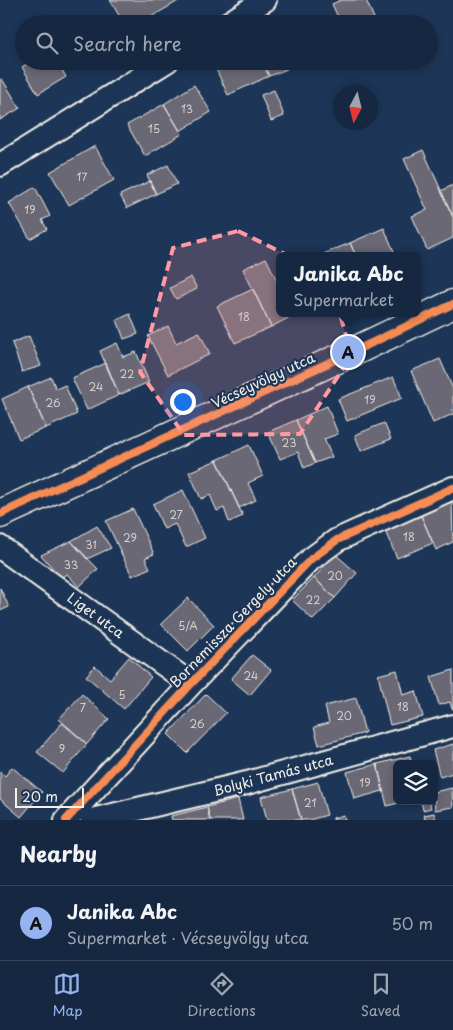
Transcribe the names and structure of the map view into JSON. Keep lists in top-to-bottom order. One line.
{"streets":{"main road":["Vécseyvölgy utca"],"street":["Liget utca","Bornemissza Gergely utca","Bolyki Tamás utca"]},"crossings":[["Liget utca","Bornemissza Gergely utca"]],"house_numbers":["13","15","17","19","18","22","24","19","26","23","27","18","29","31","33","20","22","5/A","24","5","18","7","20","26","9","19","21"],"scale_bar":"20 m","north":"bottom","page":{"search":"Search here","popup":["Janika Abc","Supermarket"],"pins":"A","scale":"20 m","heading":"Nearby","list":[{"mark":"A","name":"Janika Abc","note":"Supermarket · Vécseyvölgy utca","value":"50 m"}],"nav":["Map","Directions","Saved"]}}
